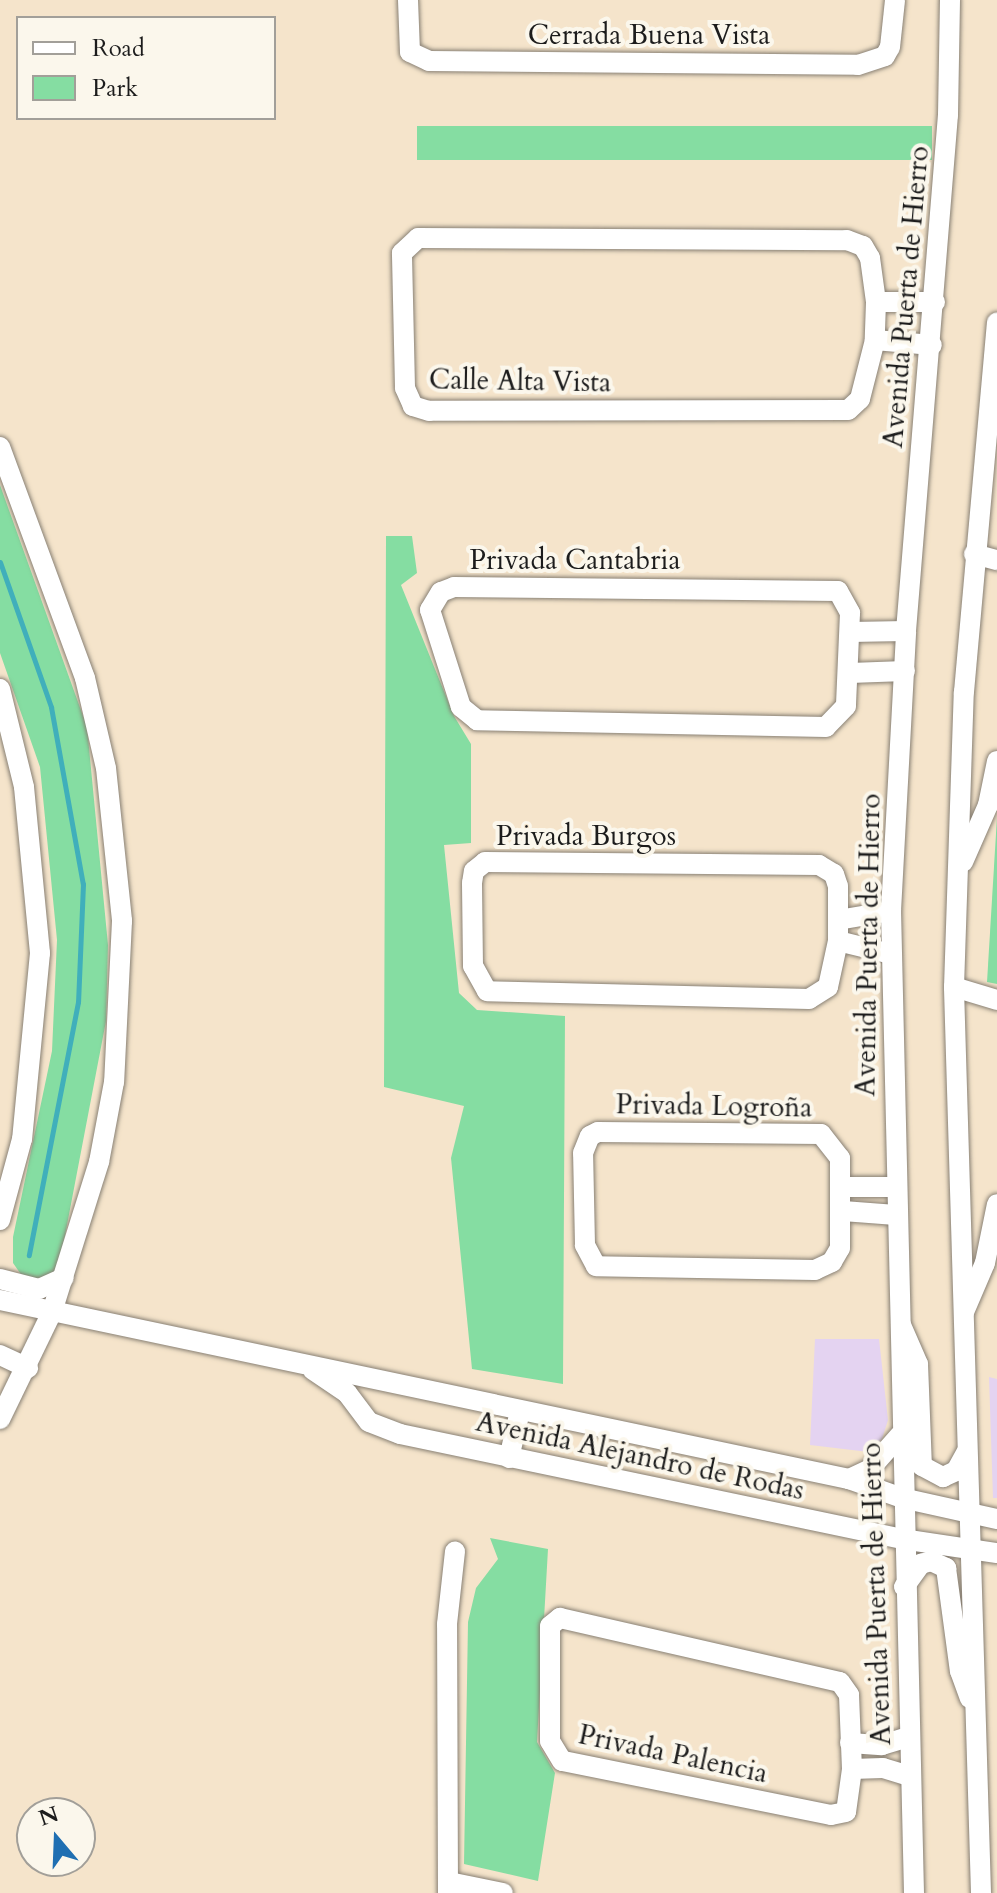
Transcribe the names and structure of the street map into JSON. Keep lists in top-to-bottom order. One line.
{"streets":{"street":["Cerrada Buena Vista","Avenida Puerta de Hierro","Calle Alta Vista","Privada Cantabria","Privada Burgos","Privada Logroña","Avenida Alejandro de Rodas","Privada Palencia"]},"crossings":[["Avenida Puerta de Hierro","Avenida Alejandro de Rodas"]],"legend":["Road","Park"],"north":"top"}
